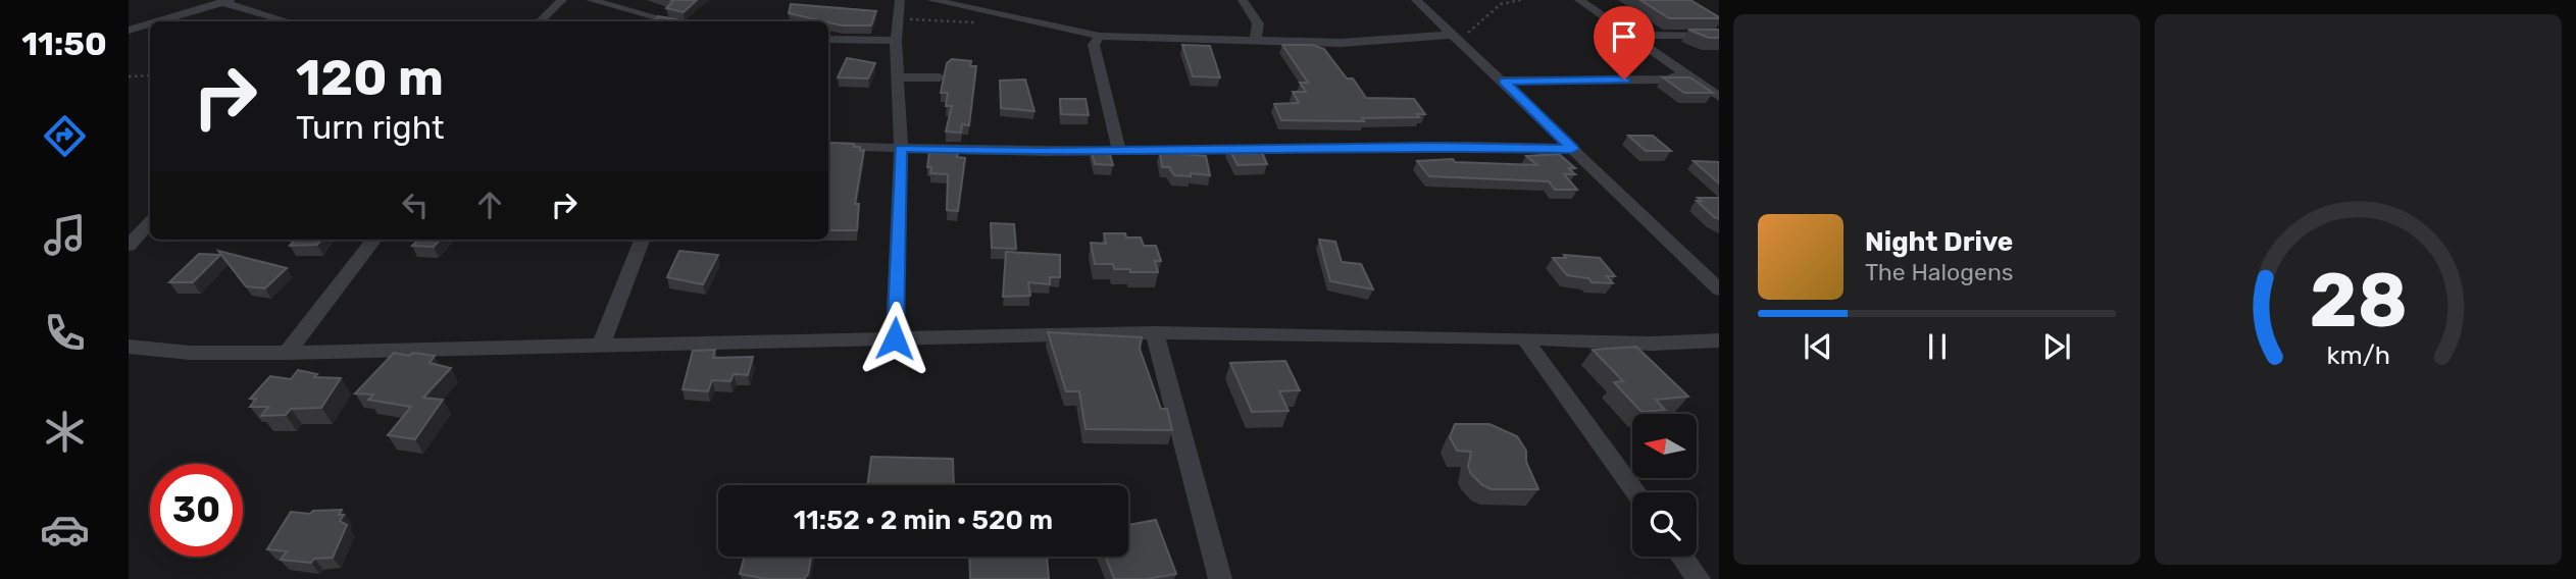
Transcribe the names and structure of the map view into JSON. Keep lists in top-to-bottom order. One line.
{"north":"left","page":{"tabs":"11:50","turn":["120 m","Turn right"],"song":["Night Drive","The Halogens"],"limit":"30","trip":"11:52 · 2 min · 520 m","gauge":["28","km/h"]}}
